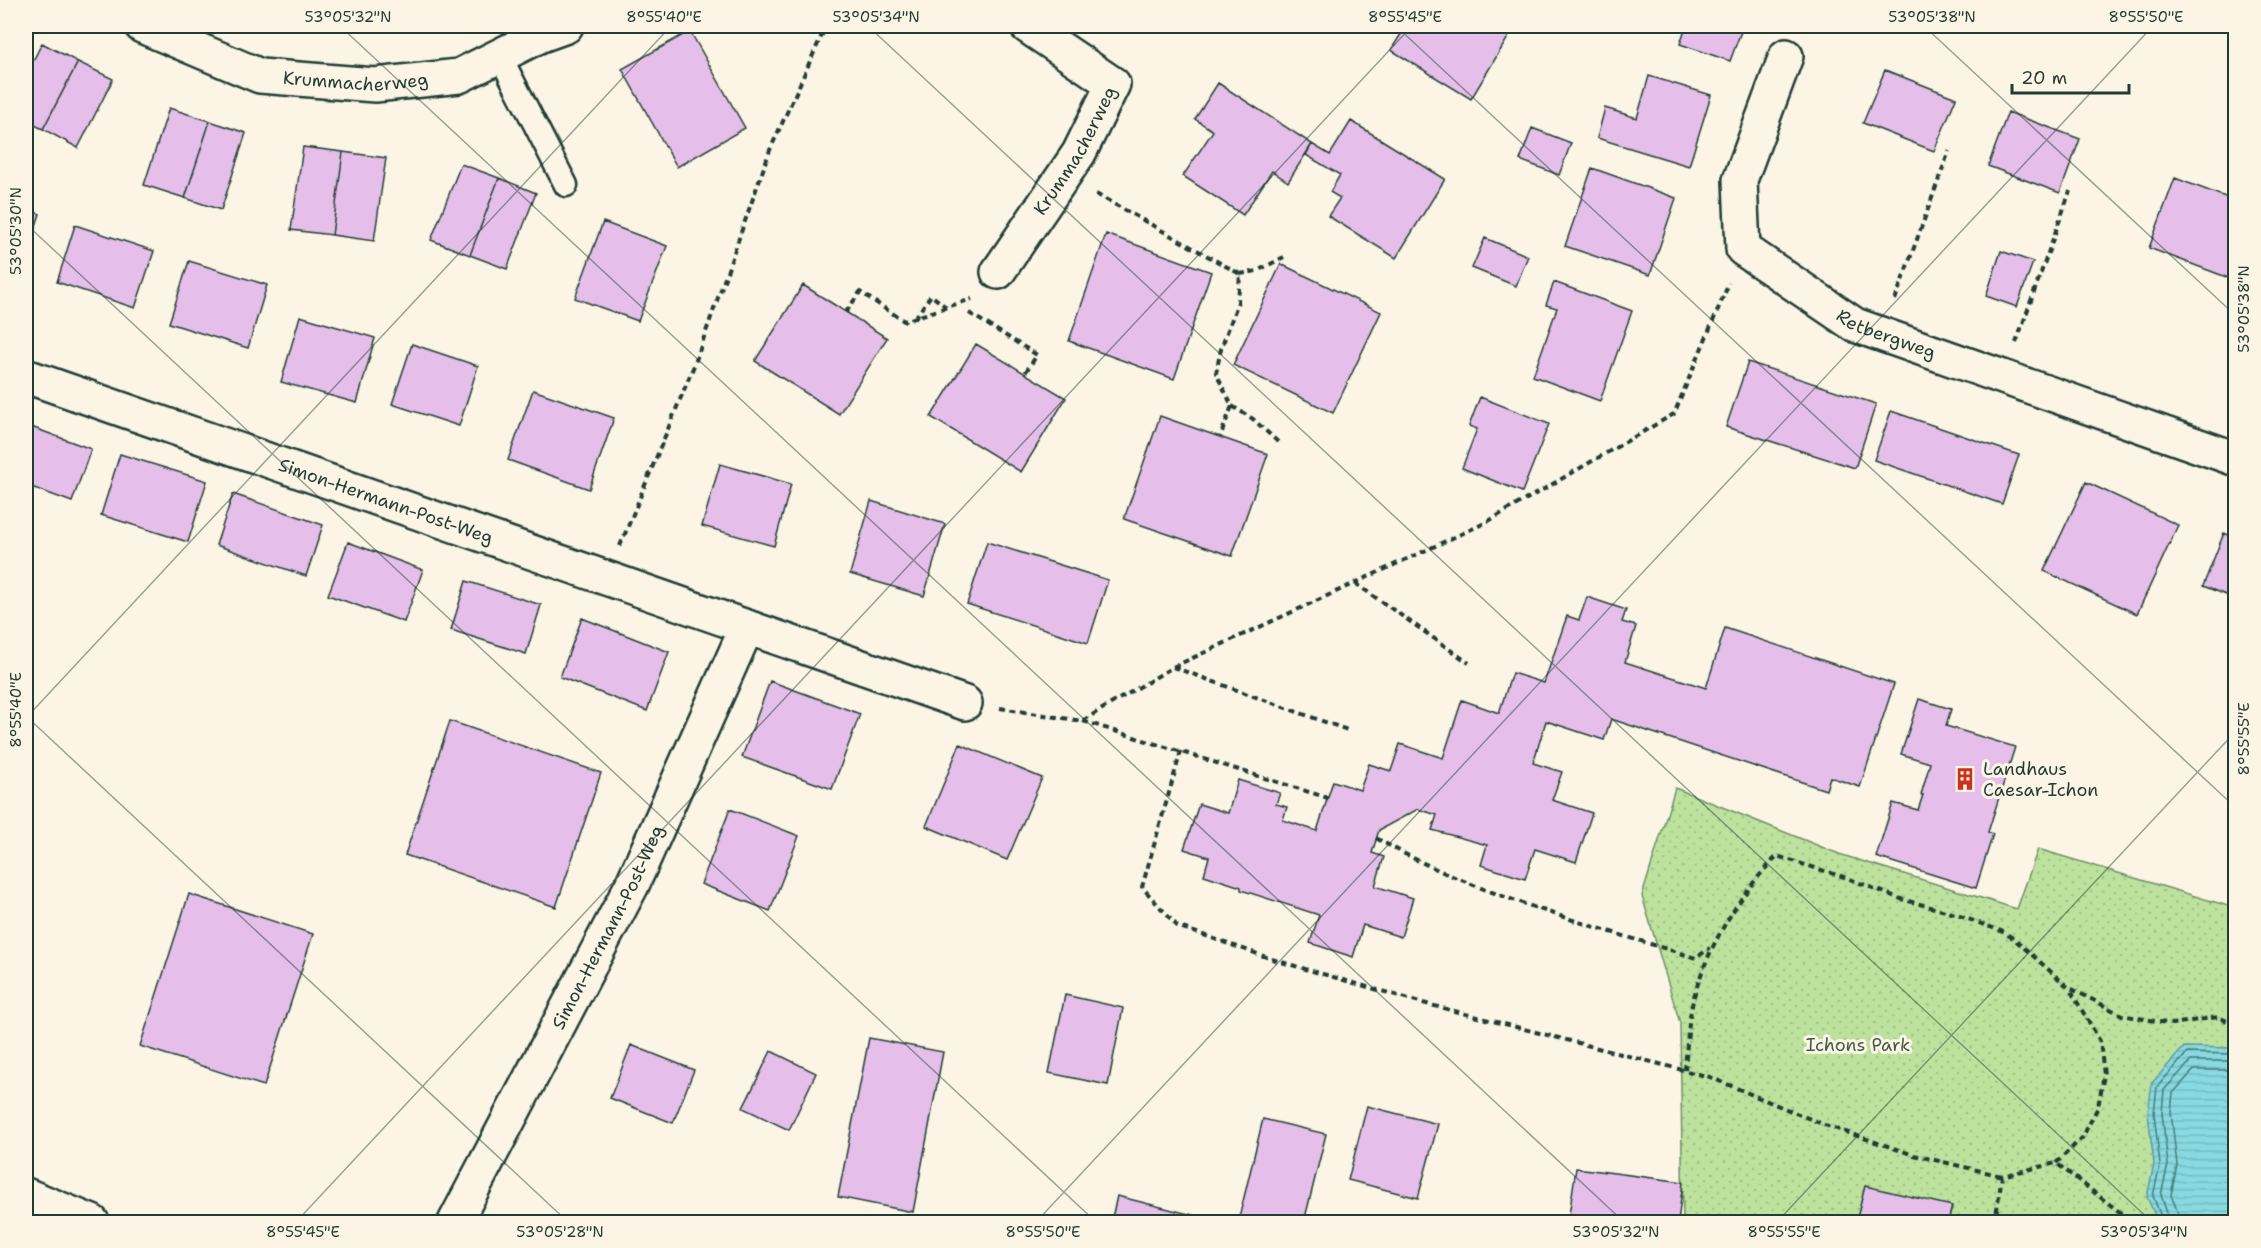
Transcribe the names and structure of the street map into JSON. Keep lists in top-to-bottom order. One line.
{"streets":{"street":["Krummacherweg","Retbergweg","Simon-Hermann-Post-Weg"]},"parks":["Ichons Park"],"places":{"building":["Landhaus Caesar-Ichon"]},"scale_bar":"20 m","coordinates":["53°05'32\"N","8°55'40\"E","53°05'34\"N","8°55'45\"E","53°05'38\"N","8°55'50\"E","53°05'30\"N","8°55'55\"E","53°05'28\"N"]}
